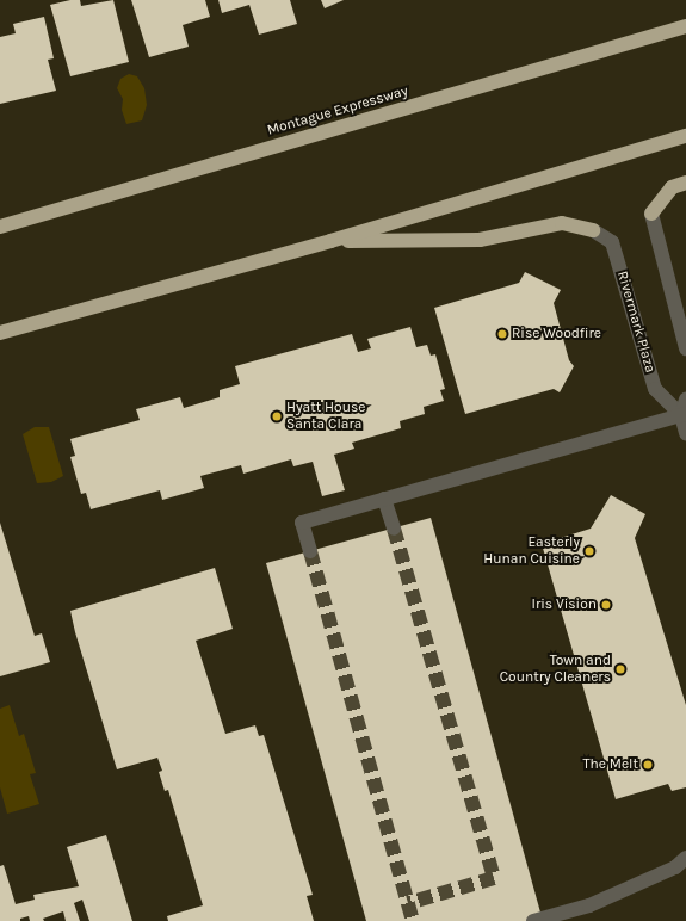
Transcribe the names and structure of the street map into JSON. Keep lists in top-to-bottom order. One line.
{"streets":{"highway":["Montague Expressway"],"lane":["Rivermark Plaza"]},"places":["Rise Woodfire","Hyatt House Santa Clara","Easterly Hunan Cuisine","Iris Vision","Town and Country Cleaners","The Melt"]}
